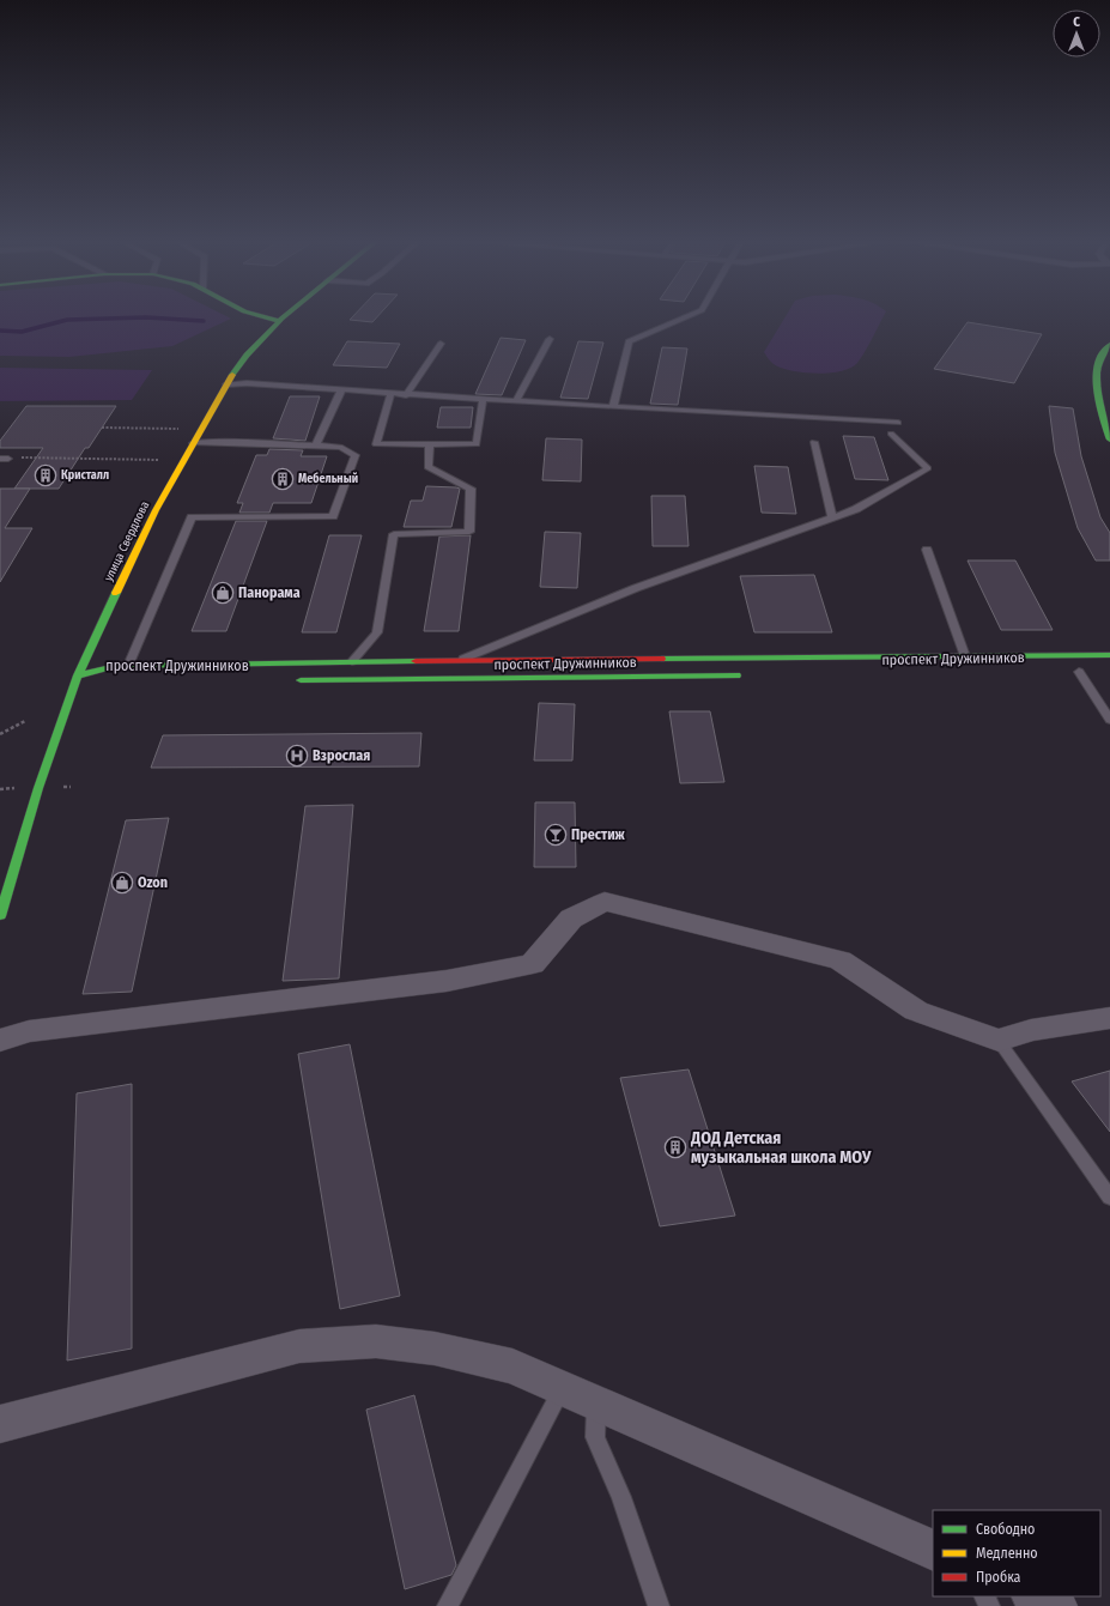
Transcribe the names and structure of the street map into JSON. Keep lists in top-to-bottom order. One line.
{"streets":{"street":["улица Свердлова","проспект Дружинников"]},"crossings":[["улица Свердлова","проспект Дружинников"]],"places":{"building":["Кристалл","Мебельный","ДОД Детская музыкальная школа МОУ"],"shop":["Панорама","Ozon"],"hospital":["Взрослая"],"bar":["Престиж"]},"legend":["Свободно","Медленно","Пробка"],"north":"top"}
